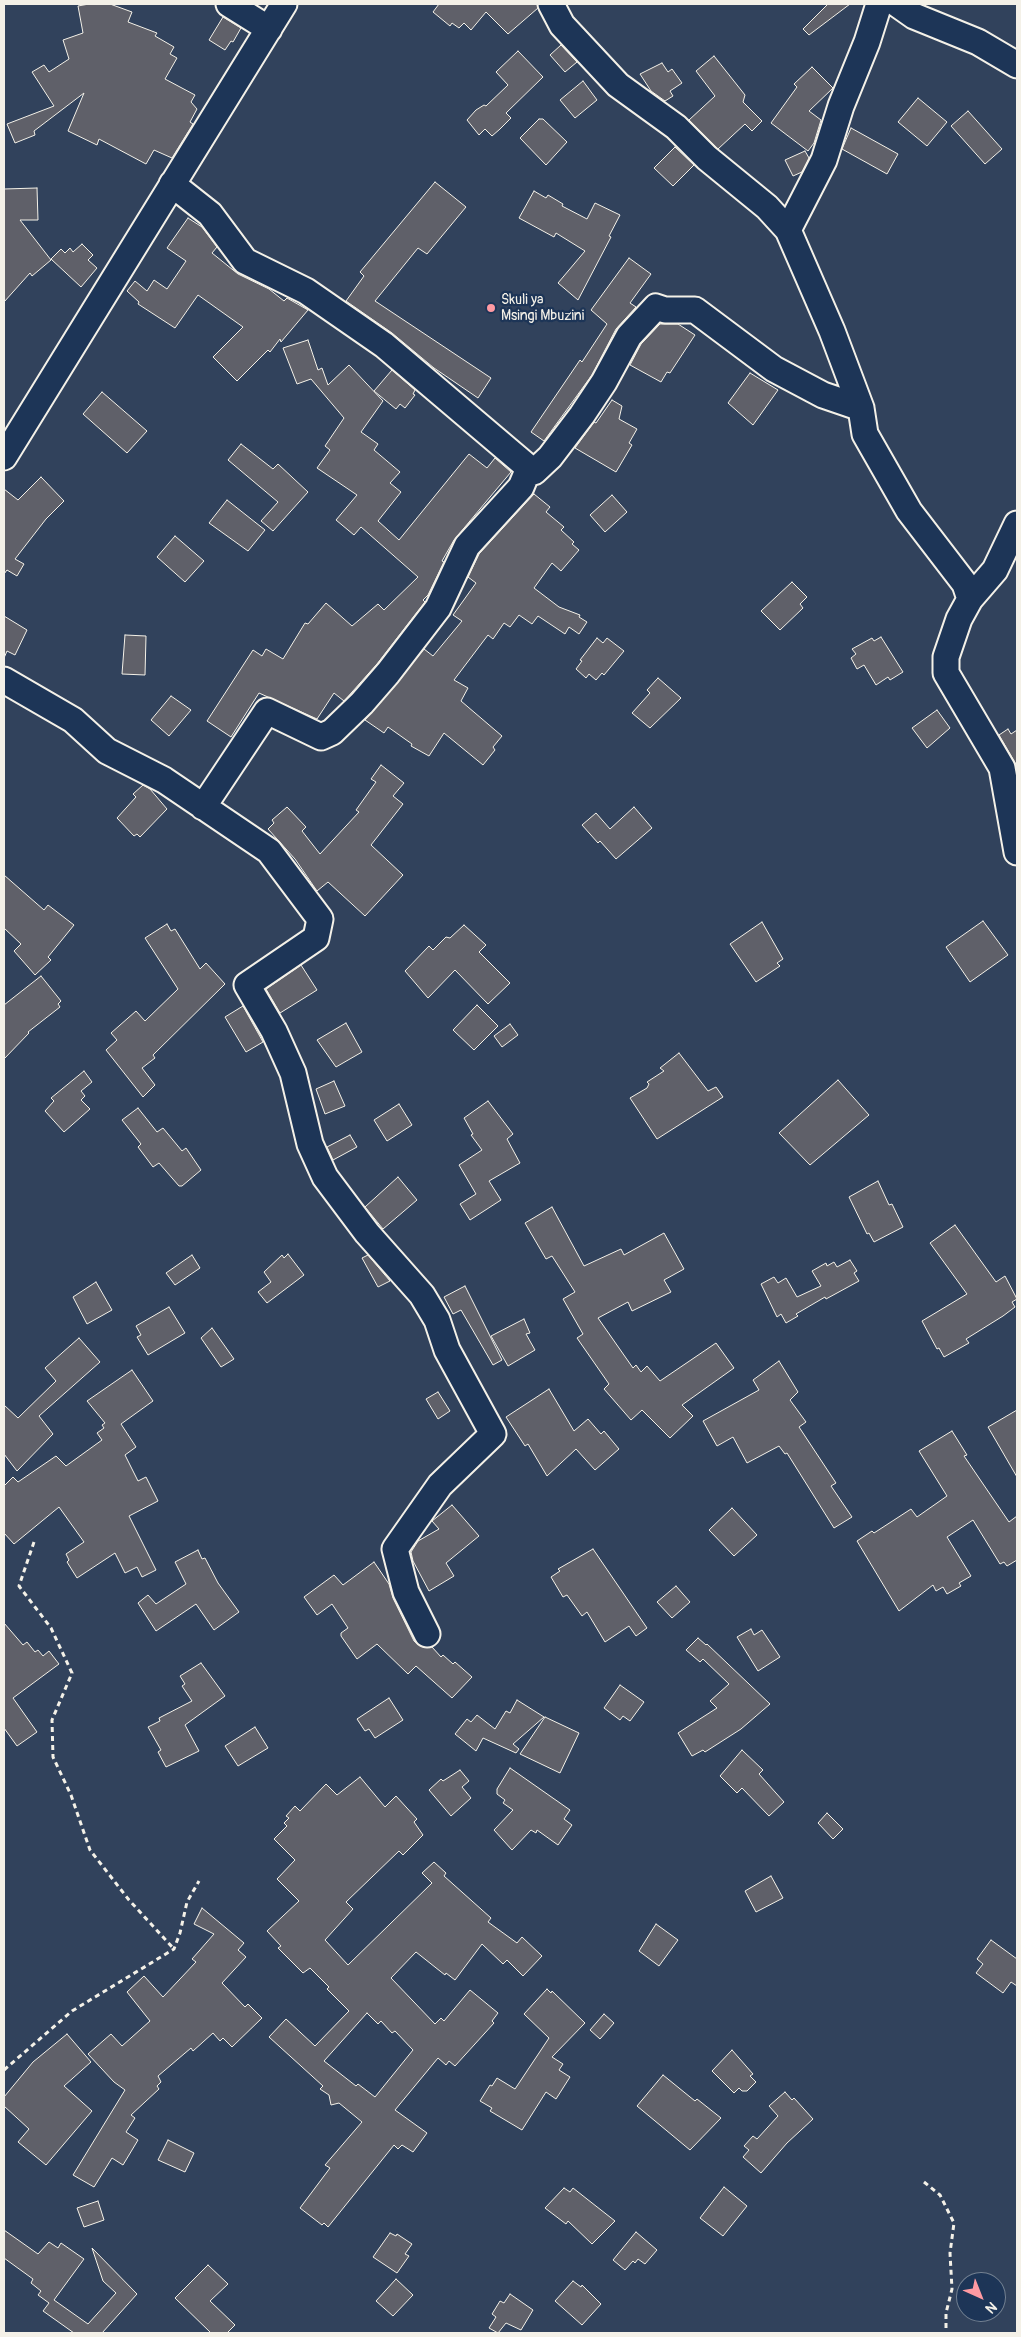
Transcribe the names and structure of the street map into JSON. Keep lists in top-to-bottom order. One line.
{"places":["Skuli ya Msingi Mbuzini"],"north":"bottom right"}
